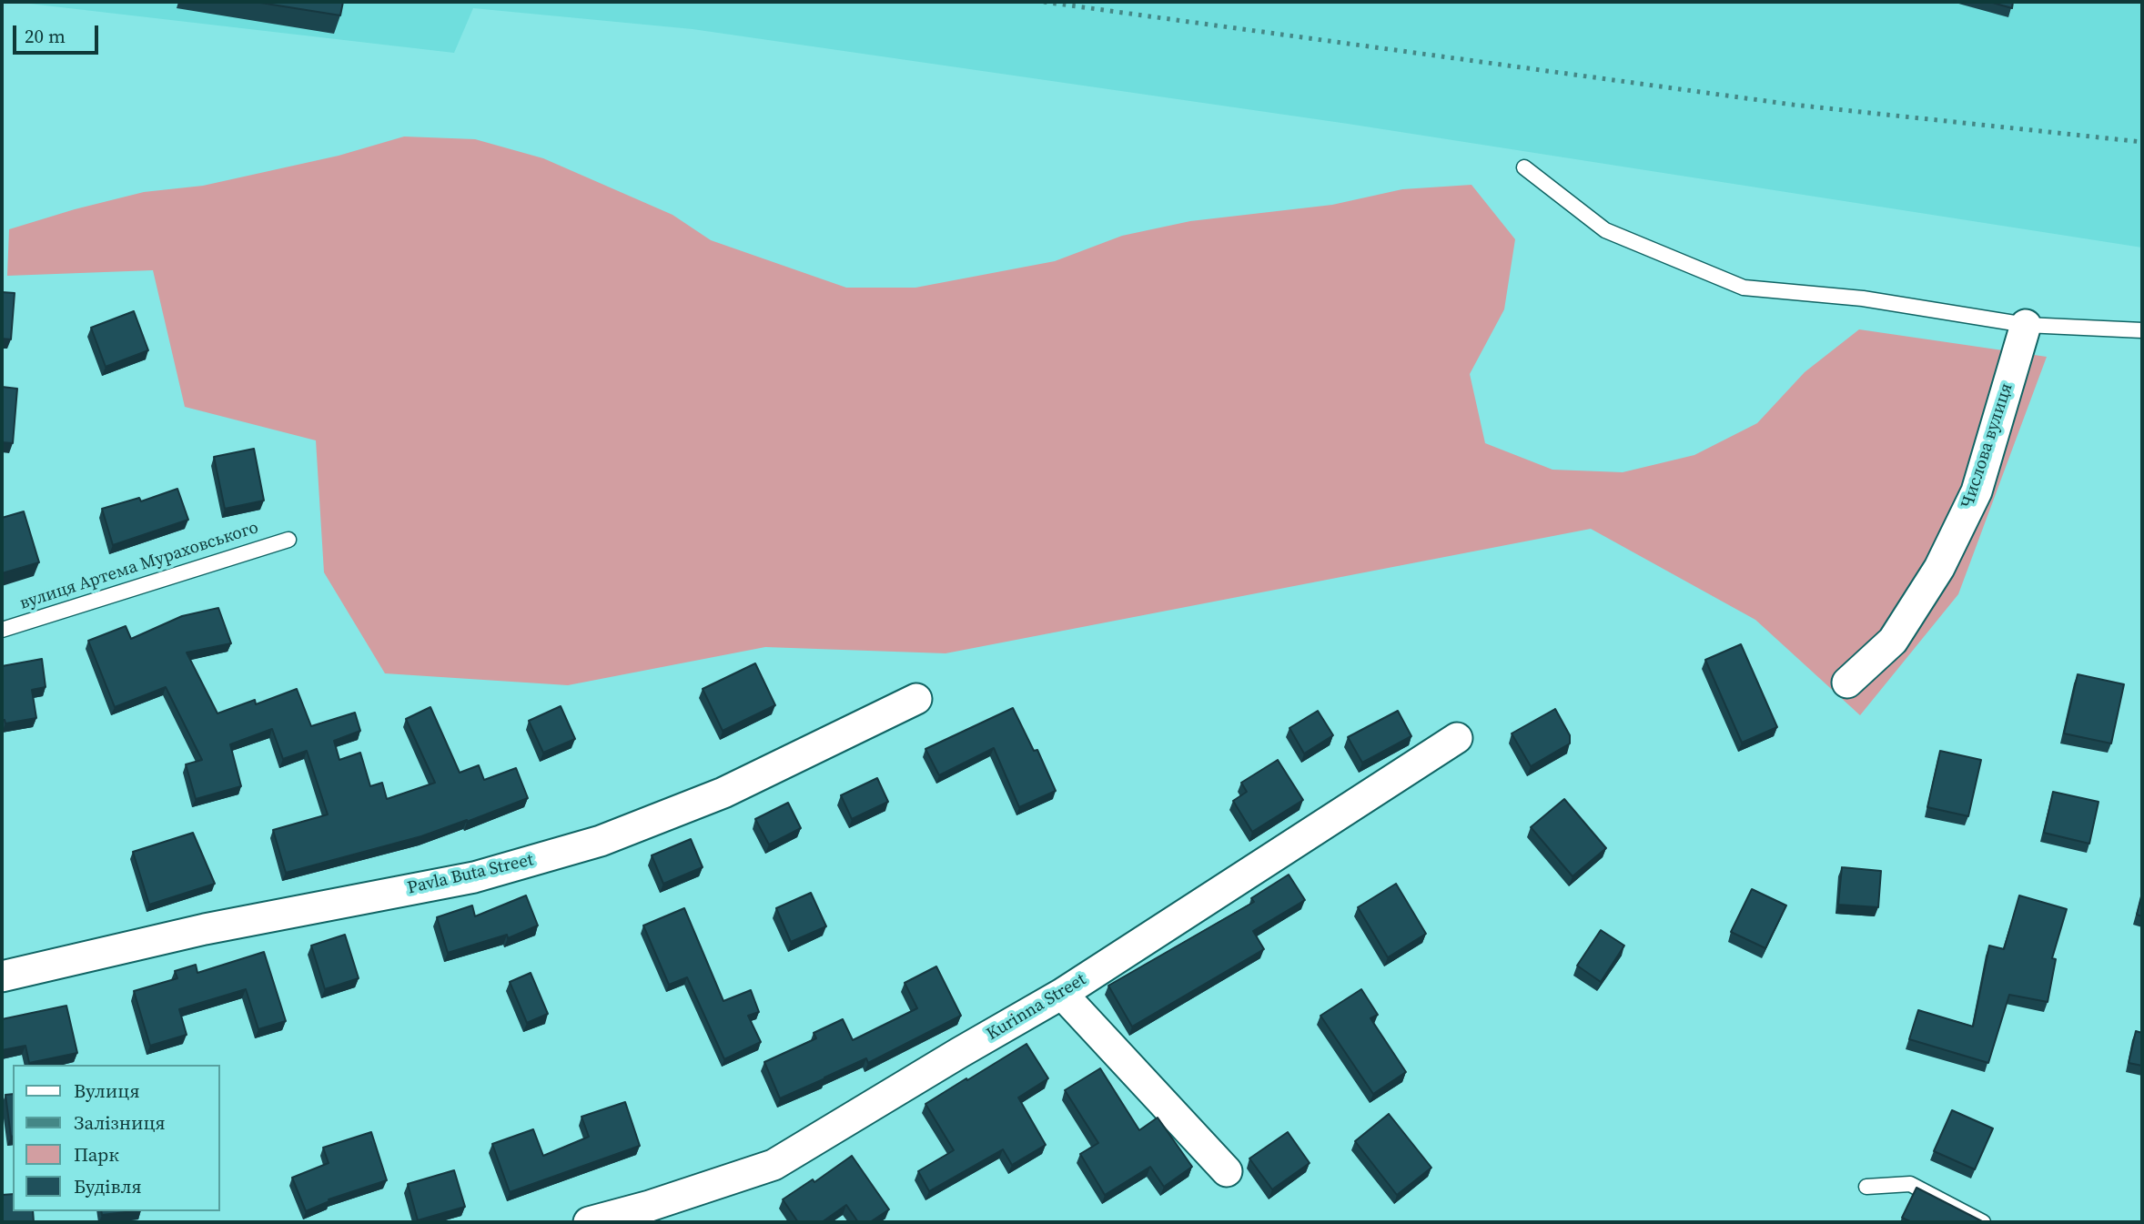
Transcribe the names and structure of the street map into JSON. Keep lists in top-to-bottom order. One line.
{"streets":{"street":["Числова вулиця","Pavla Buta Street","Kurinna Street"],"lane":["вулиця Артема Мураховського"]},"legend":["Вулиця","Залізниця","Парк","Будівля"],"scale_bar":"20 m"}
